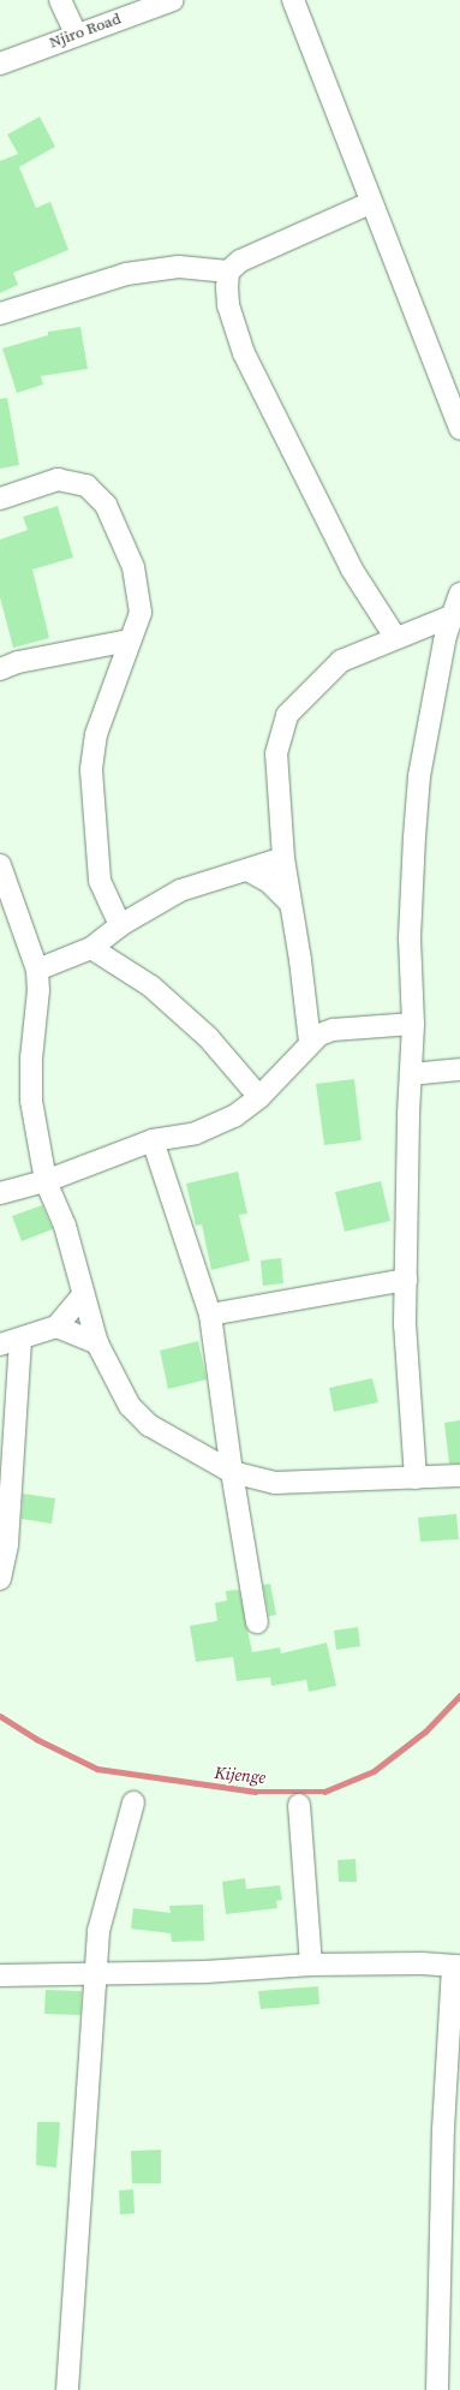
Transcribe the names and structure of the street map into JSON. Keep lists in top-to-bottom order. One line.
{"streets":{"street":["Njiro Road"]},"water":["Kijenge"]}
